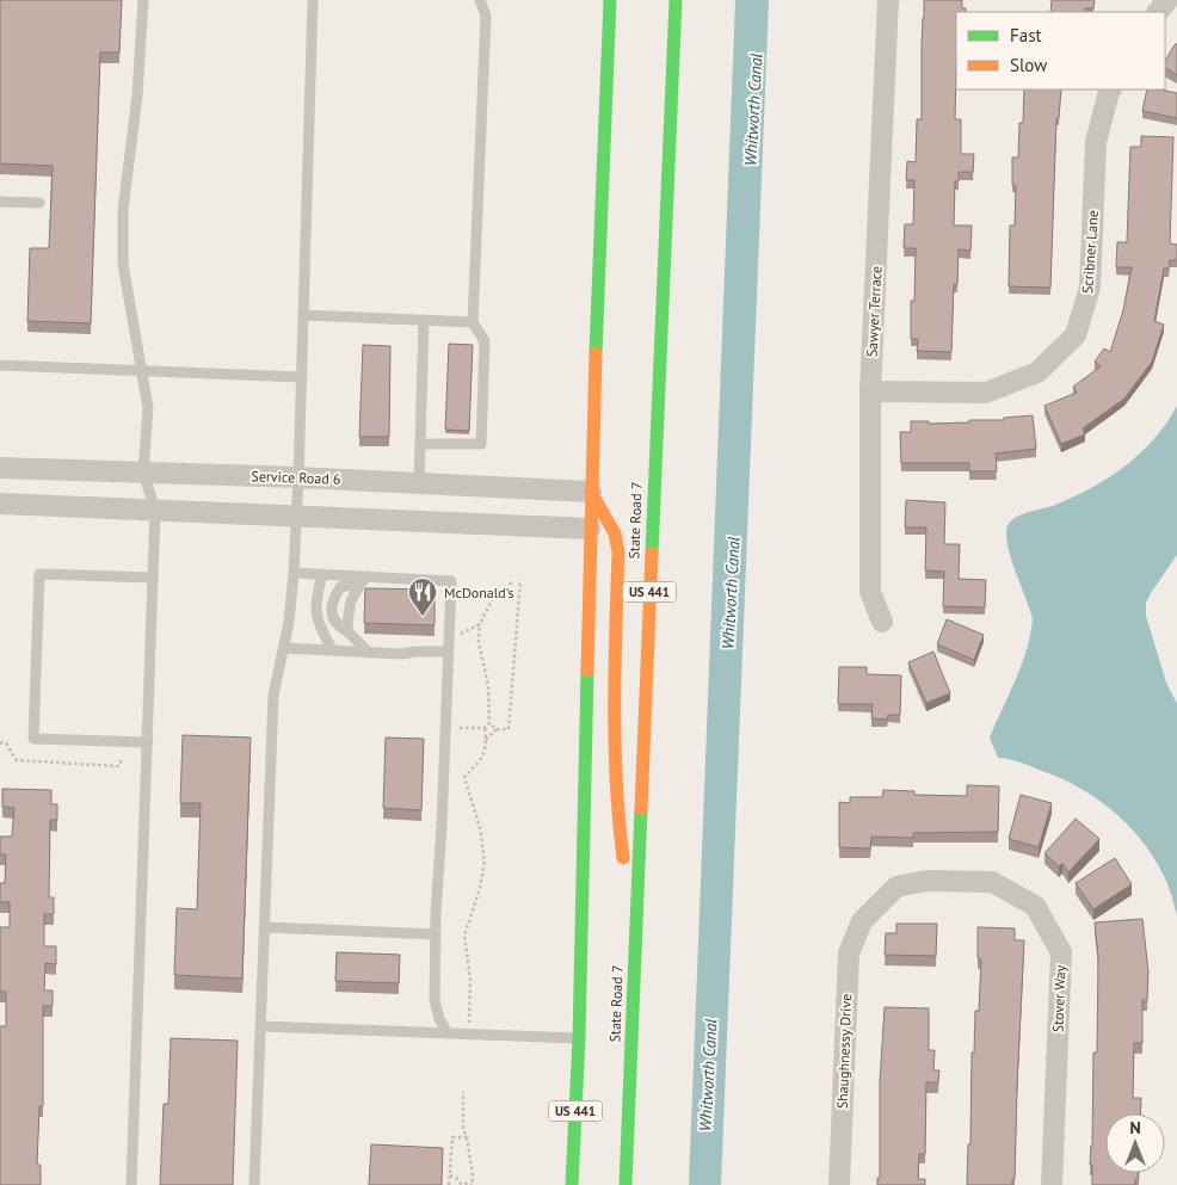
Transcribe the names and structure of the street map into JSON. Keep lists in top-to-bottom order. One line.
{"streets":{"main road":["State Road 7","US 441"],"street":["Scribner Lane","Sawyer Terrace","Service Road 6","Stover Way","Shaughnessy Drive"]},"crossings":[["Scribner Lane","Sawyer Terrace"],["Service Road 6","US 441"],["Stover Way","Shaughnessy Drive"]],"water":["Whitworth Canal"],"places":{"restaurant":["McDonald's"]},"legend":["Fast","Slow"],"north":"top"}
